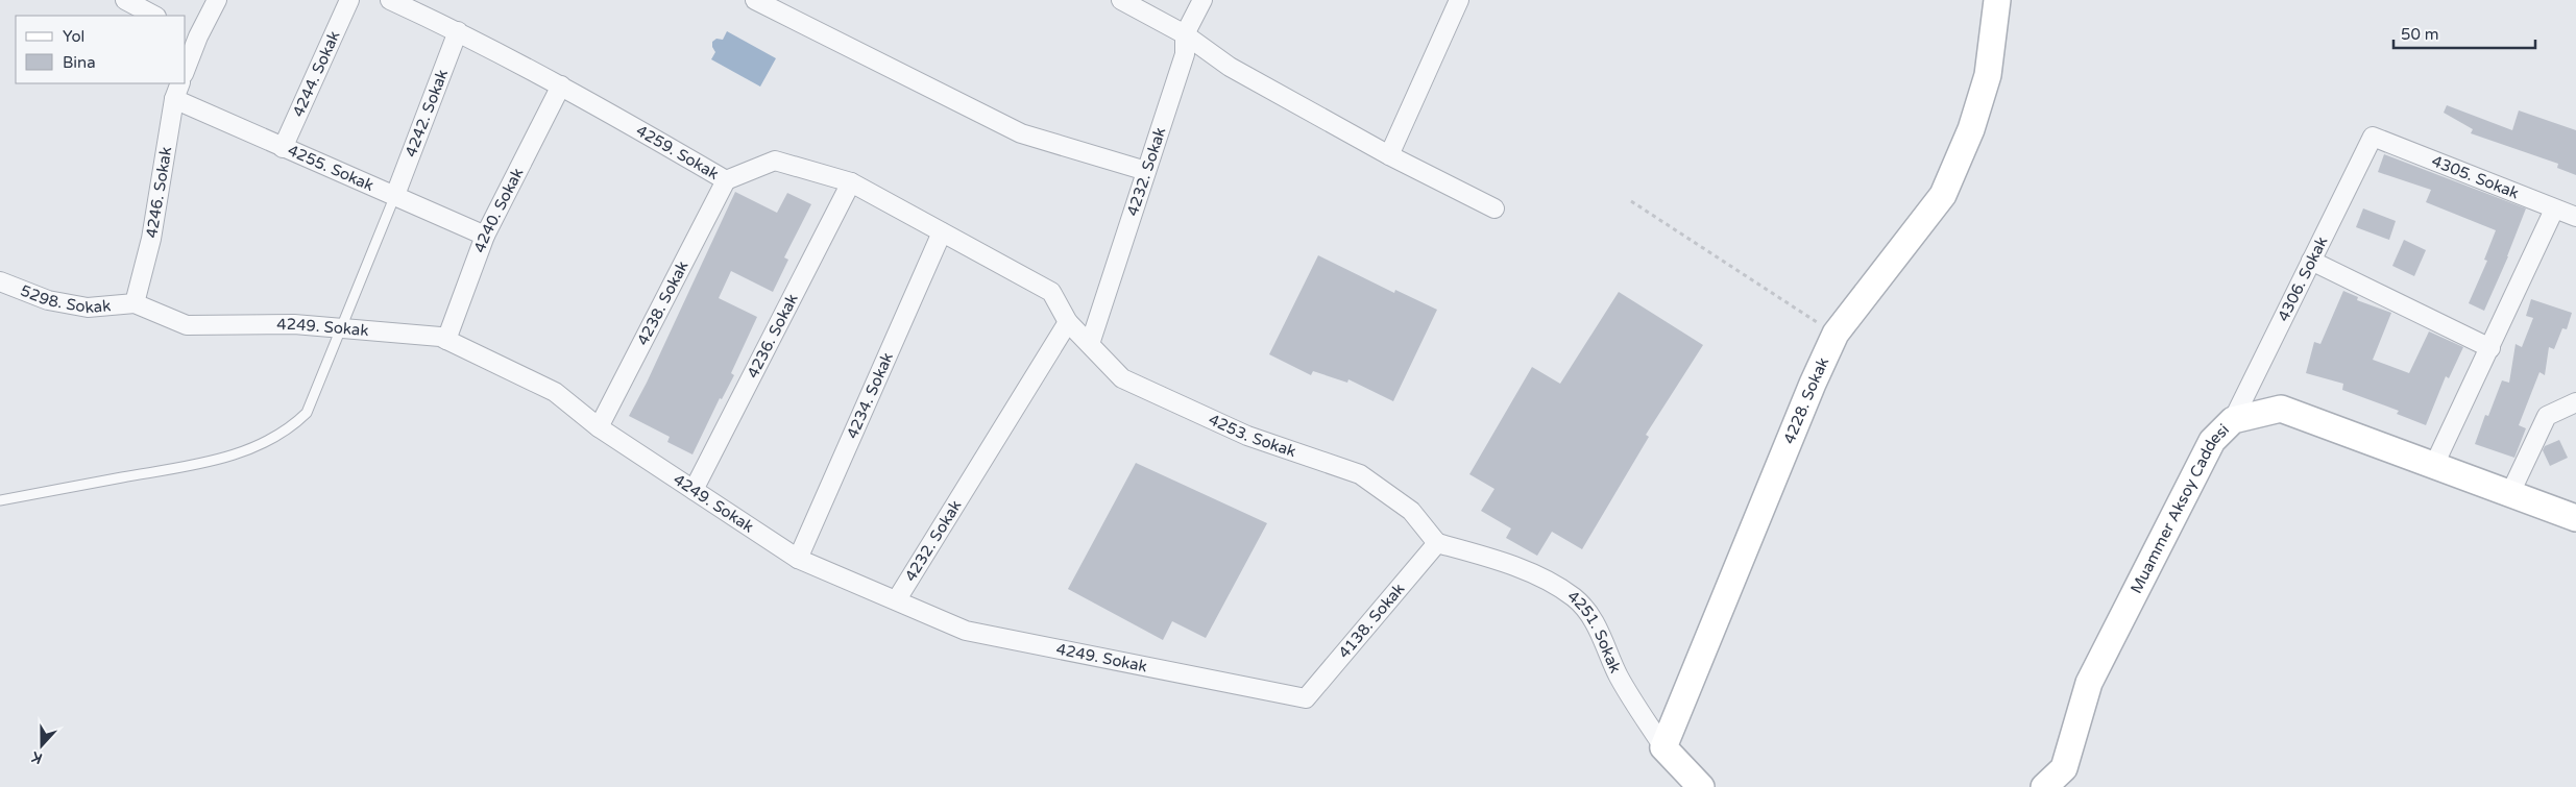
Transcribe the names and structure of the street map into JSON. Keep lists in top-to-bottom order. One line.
{"streets":{"street":["4244. Sokak","4242. Sokak","4259. Sokak","4255. Sokak","4232. Sokak","4305. Sokak","4246. Sokak","4240. Sokak","4306. Sokak","5298. Sokak","4238. Sokak","4249. Sokak","4236. Sokak","4234. Sokak","4228. Sokak","4253. Sokak","Muammer Aksoy Caddesi","4138. Sokak","4251. Sokak"]},"crossings":[["4244. Sokak","4255. Sokak"],["4242. Sokak","4259. Sokak"],["4242. Sokak","4255. Sokak"],["4259. Sokak","4232. Sokak"],["4259. Sokak","4240. Sokak"],["4259. Sokak","4238. Sokak"],["4259. Sokak","4236. Sokak"],["4259. Sokak","4234. Sokak"],["4259. Sokak","4253. Sokak"],["4255. Sokak","4246. Sokak"],["4255. Sokak","4240. Sokak"],["4232. Sokak","4249. Sokak"],["4232. Sokak","4253. Sokak"],["4305. Sokak","4306. Sokak"],["4246. Sokak","5298. Sokak"],["4246. Sokak","4249. Sokak"],["4240. Sokak","4249. Sokak"],["4306. Sokak","Muammer Aksoy Caddesi"],["5298. Sokak","4249. Sokak"],["4238. Sokak","4249. Sokak"],["4249. Sokak","4236. Sokak"],["4249. Sokak","4234. Sokak"],["4249. Sokak","4138. Sokak"],["4228. Sokak","4251. Sokak"],["4253. Sokak","4138. Sokak"],["4253. Sokak","4251. Sokak"],["4138. Sokak","4251. Sokak"]],"legend":["Yol","Bina"],"scale_bar":"50 m","north":"bottom"}
